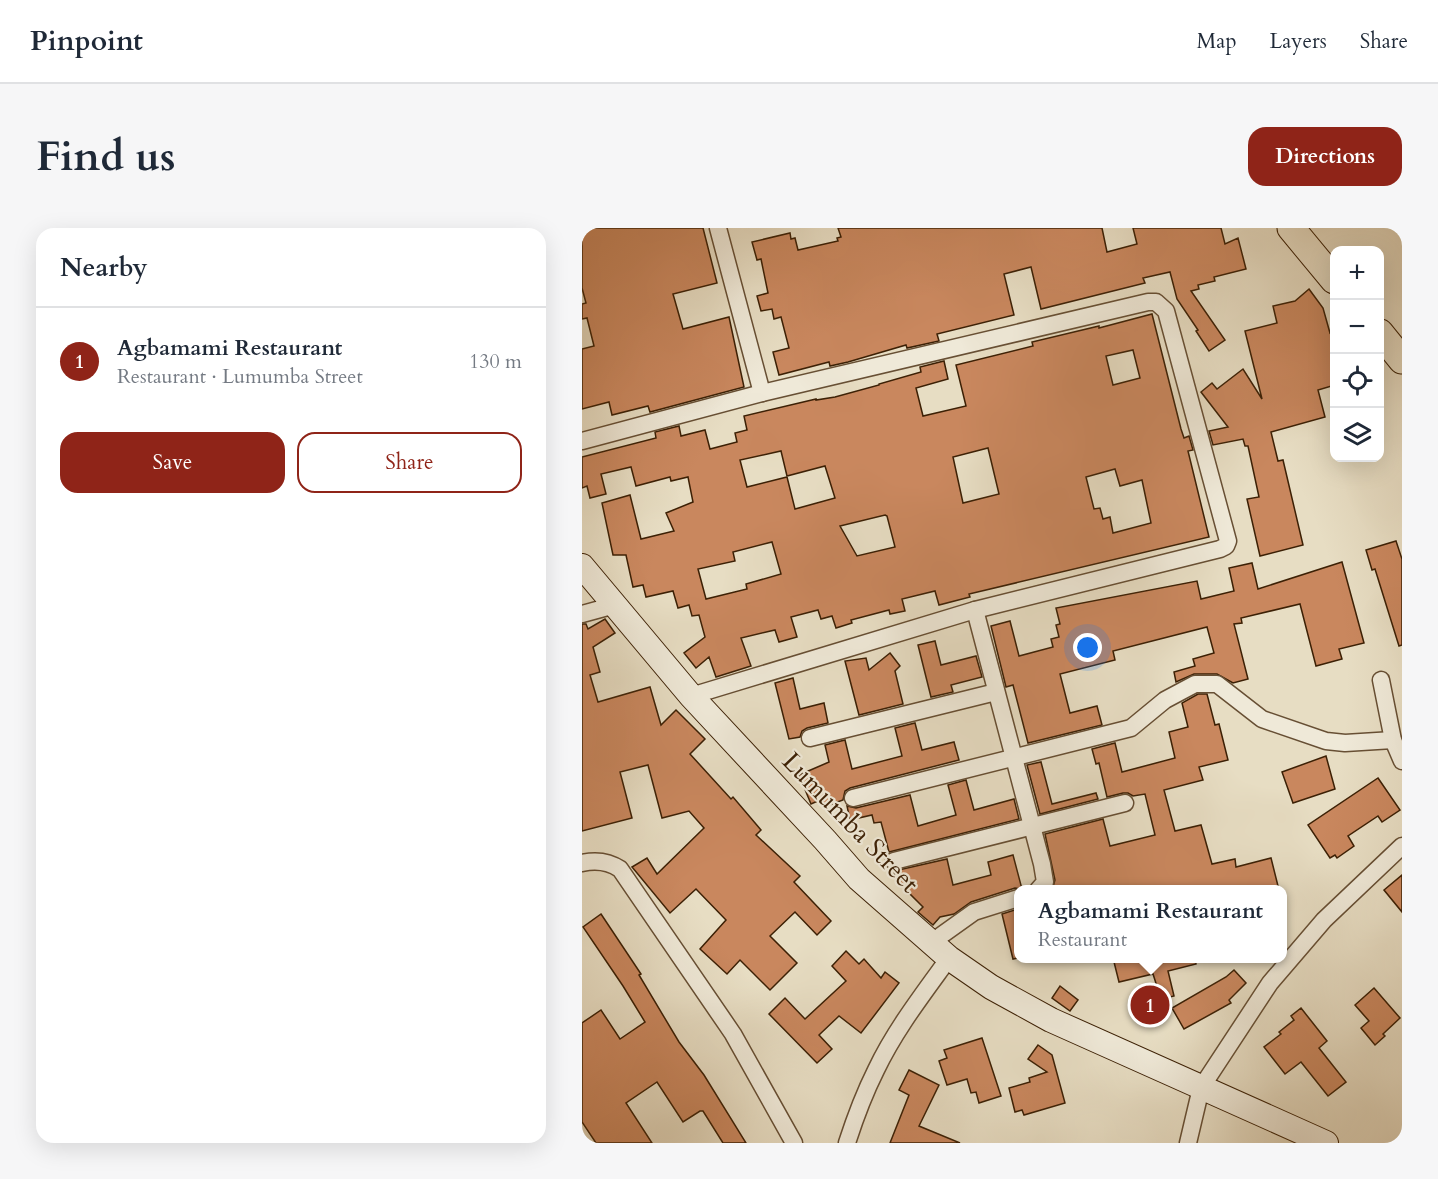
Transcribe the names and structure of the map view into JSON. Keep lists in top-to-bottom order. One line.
{"streets":{"main road":["Lumumba Street"]},"page":{"header":"Pinpoint","nav":["Map","Layers","Share"],"buttons":["Directions",["Save","Share"]],"title":"Find us","heading":"Nearby","map_buttons":["+","−"],"list":[{"mark":"1","name":"Agbamami Restaurant","note":"Restaurant · Lumumba Street","value":"130 m"}],"popup":["Agbamami Restaurant","Restaurant"],"pins":"1"}}
